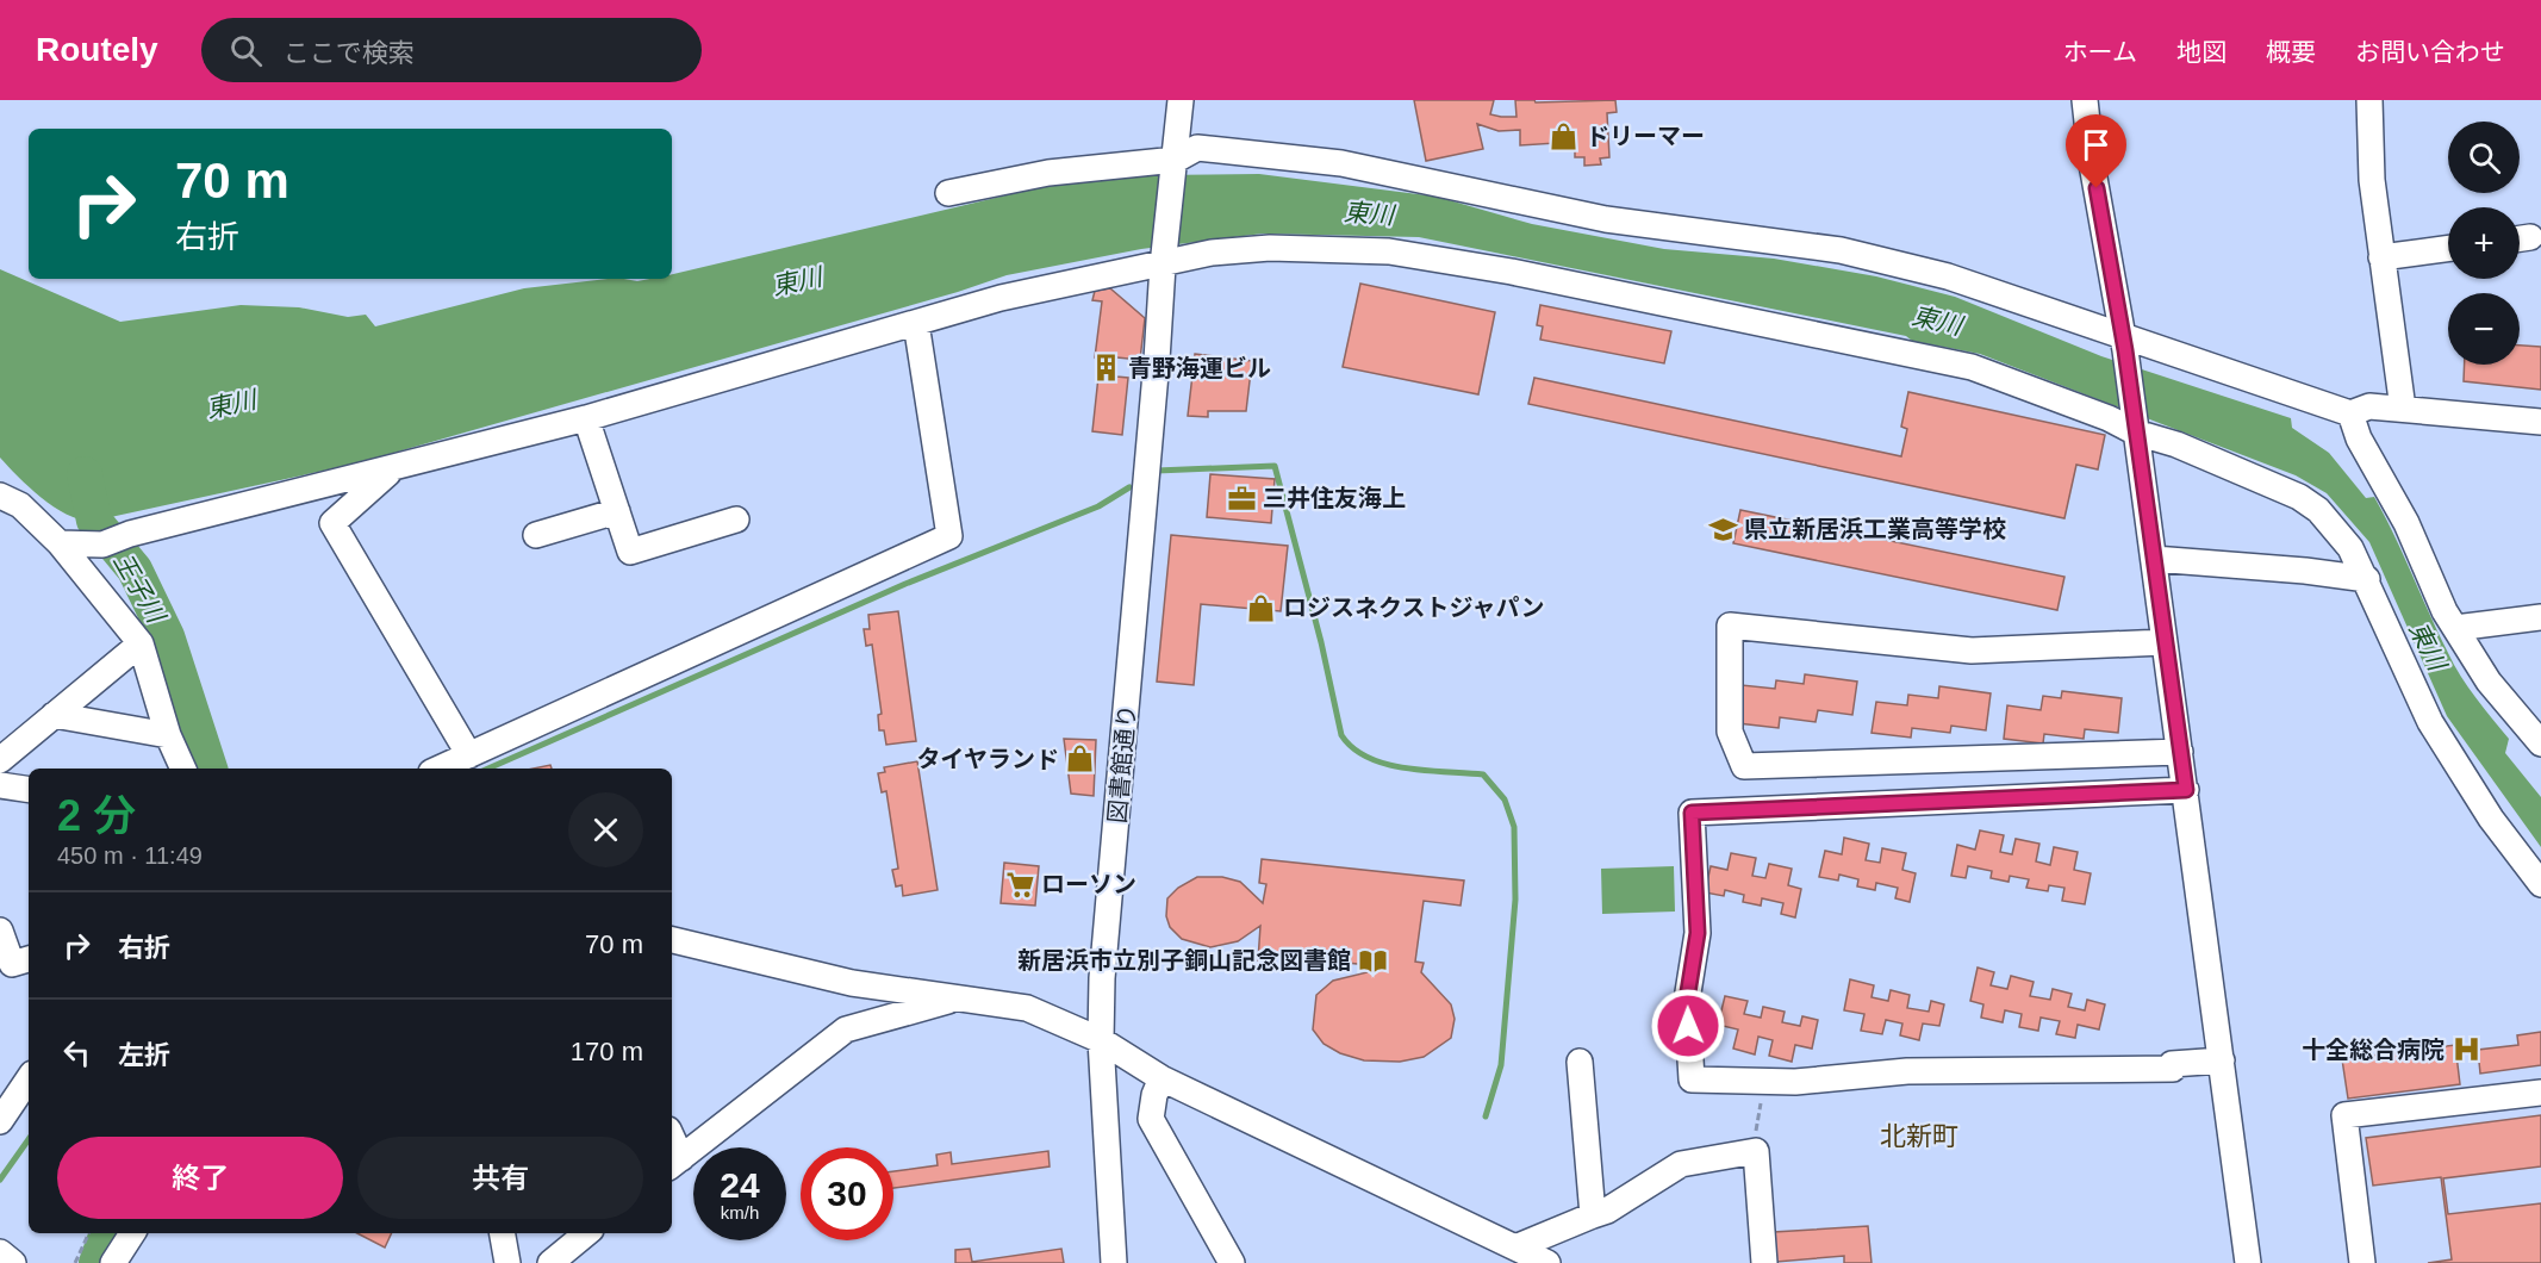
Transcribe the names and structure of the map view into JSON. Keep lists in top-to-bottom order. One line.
{"streets":{"street":["図書館通り"]},"districts":["北新町"],"water":["東川","王子川"],"places":{"shop":["ドリーマー","ロジスネクストジャパン","タイヤランド"],"building":["青野海運ビル"],"office":["三井住友海上"],"school or university":["県立新居浜工業高等学校"],"supermarket":["ローソン"],"library":["新居浜市立別子銅山記念図書館"],"hospital":["十全総合病院"]},"page":{"header":"Routely","search":"ここで検索","nav":["ホーム","地図","概要","お問い合わせ"],"map_buttons":["+","−"],"turn":["70 m","右折"],"heading":["2 分","450 m · 11:49"],"list":[{"name":"右折","value":"70 m"},{"name":"左折","value":"170 m"}],"buttons":["終了","共有"],"speed":"24 km/h","limit":"30"}}
